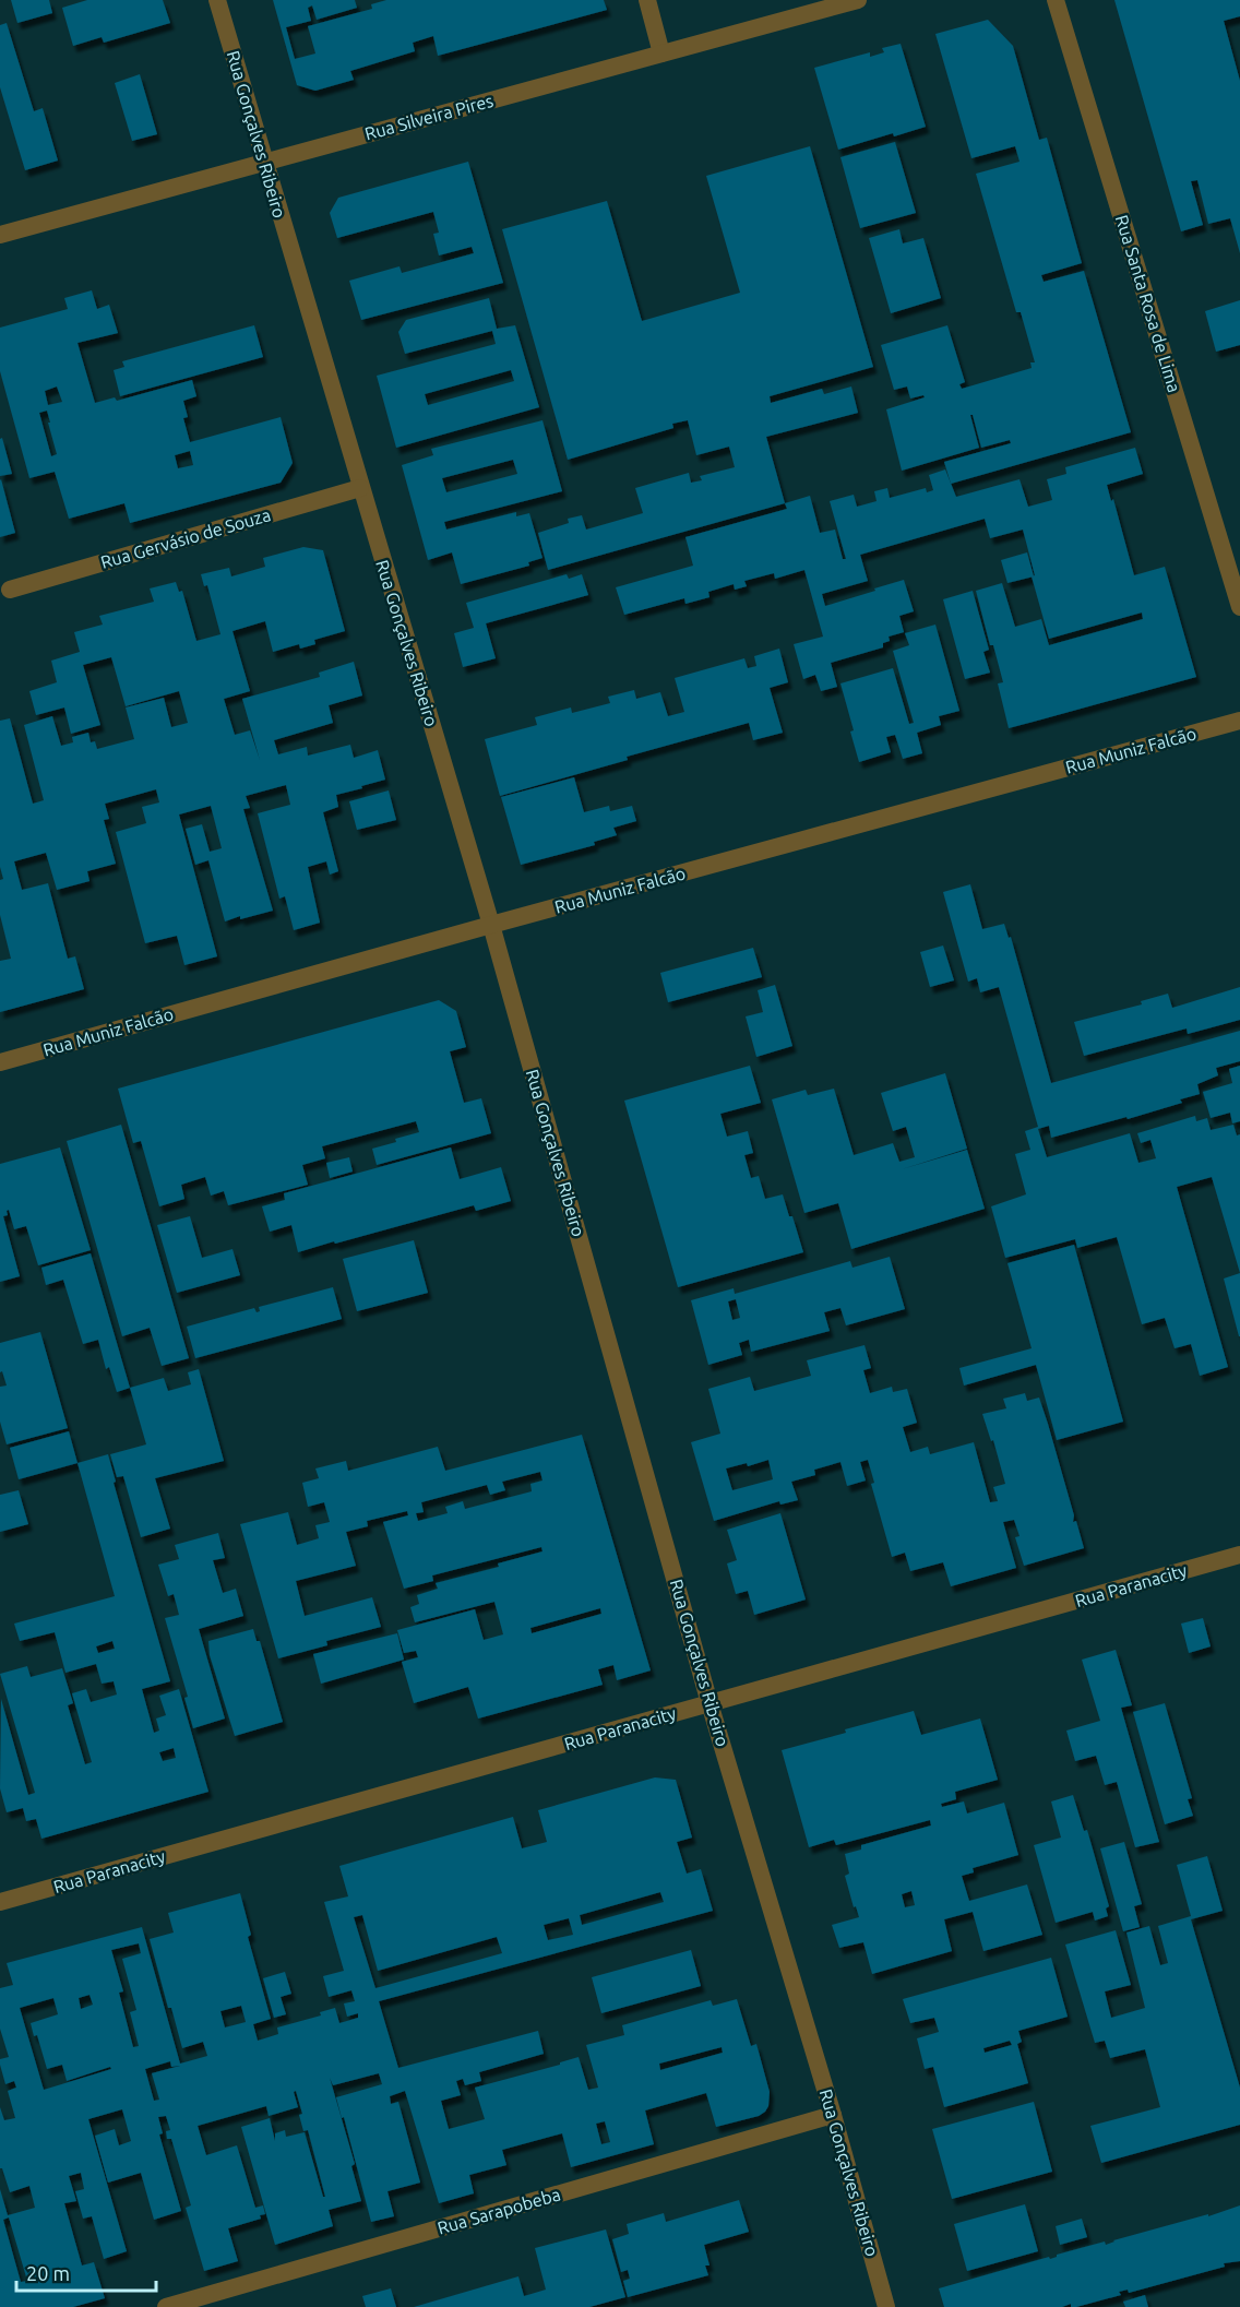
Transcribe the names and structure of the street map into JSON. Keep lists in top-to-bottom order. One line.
{"streets":{"street":["Rua Silveira Pires","Rua Gonçalves Ribeiro","Rua Santa Rosa de Lima","Rua Gervásio de Souza","Rua Muniz Falcão","Rua Paranacity","Rua Sarapobeba"]},"crossings":[["Rua Silveira Pires","Rua Gonçalves Ribeiro"],["Rua Gonçalves Ribeiro","Rua Gervásio de Souza"],["Rua Gonçalves Ribeiro","Rua Muniz Falcão"],["Rua Gonçalves Ribeiro","Rua Paranacity"],["Rua Gonçalves Ribeiro","Rua Sarapobeba"]],"scale_bar":"20 m"}
